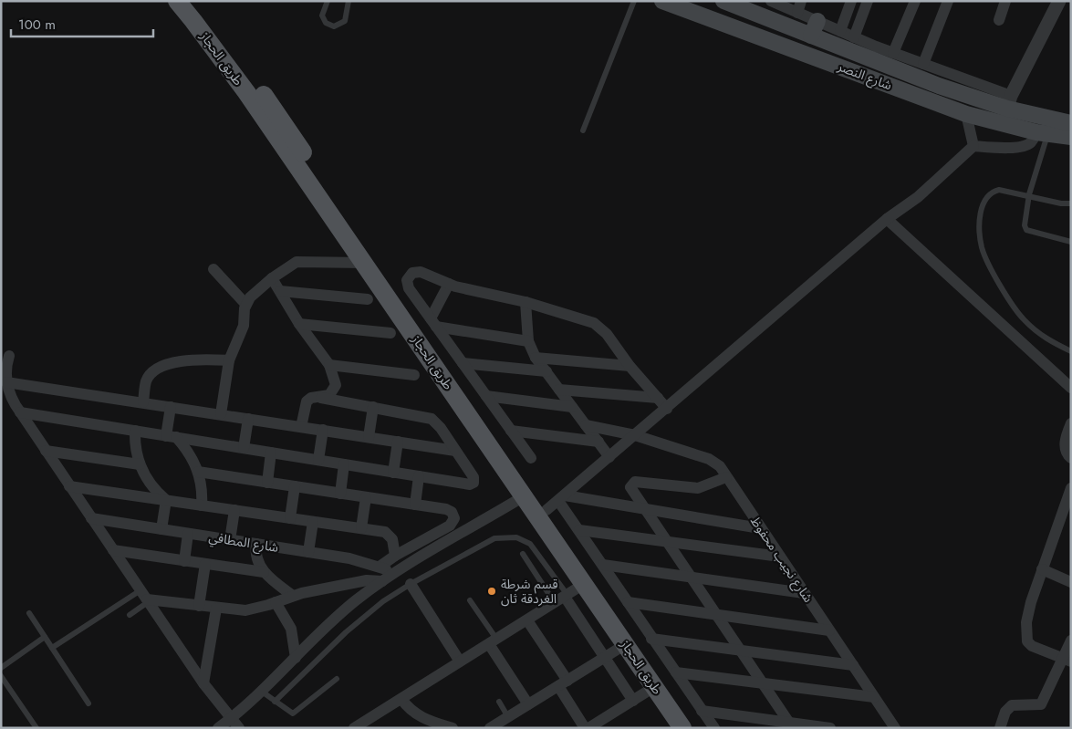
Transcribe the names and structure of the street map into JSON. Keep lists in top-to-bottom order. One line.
{"streets":{"main road":["طريق الحجاز","شارع النصر"],"street":["شارع المطافي","شارع نجيب محفوظ"]},"places":["قسم شرطة الغردقة ثان"],"scale_bar":"100 m"}
